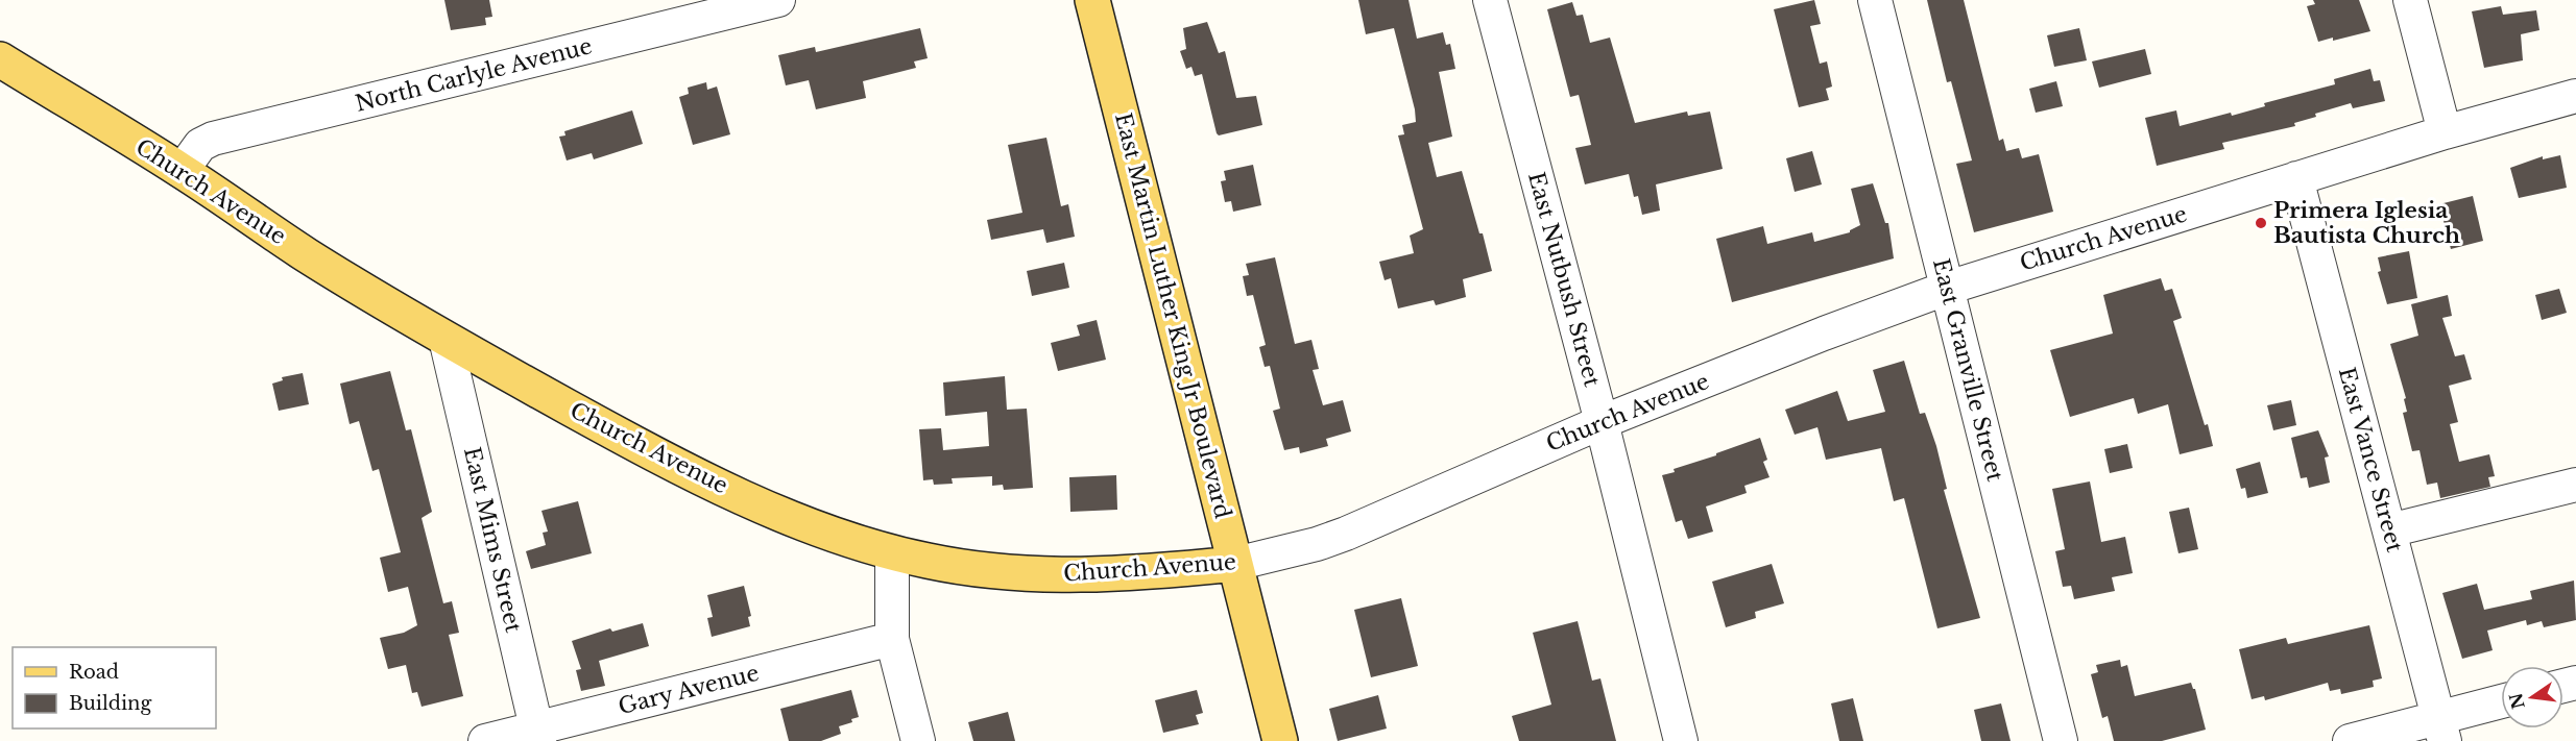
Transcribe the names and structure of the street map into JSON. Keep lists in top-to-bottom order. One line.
{"streets":{"main road":["Church Avenue","East Martin Luther King Jr Boulevard"],"street":["North Carlyle Avenue","East Nutbush Street","East Granville Street","East Vance Street","East Mims Street","Gary Avenue"]},"crossings":[["North Carlyle Avenue","Church Avenue"],["Church Avenue","East Nutbush Street"],["Church Avenue","East Martin Luther King Jr Boulevard"],["Church Avenue","East Granville Street"],["Church Avenue","East Vance Street"],["Church Avenue","East Mims Street"],["East Mims Street","Gary Avenue"]],"places":["Primera Iglesia Bautista Church"],"legend":["Road","Building"],"north":"left"}
